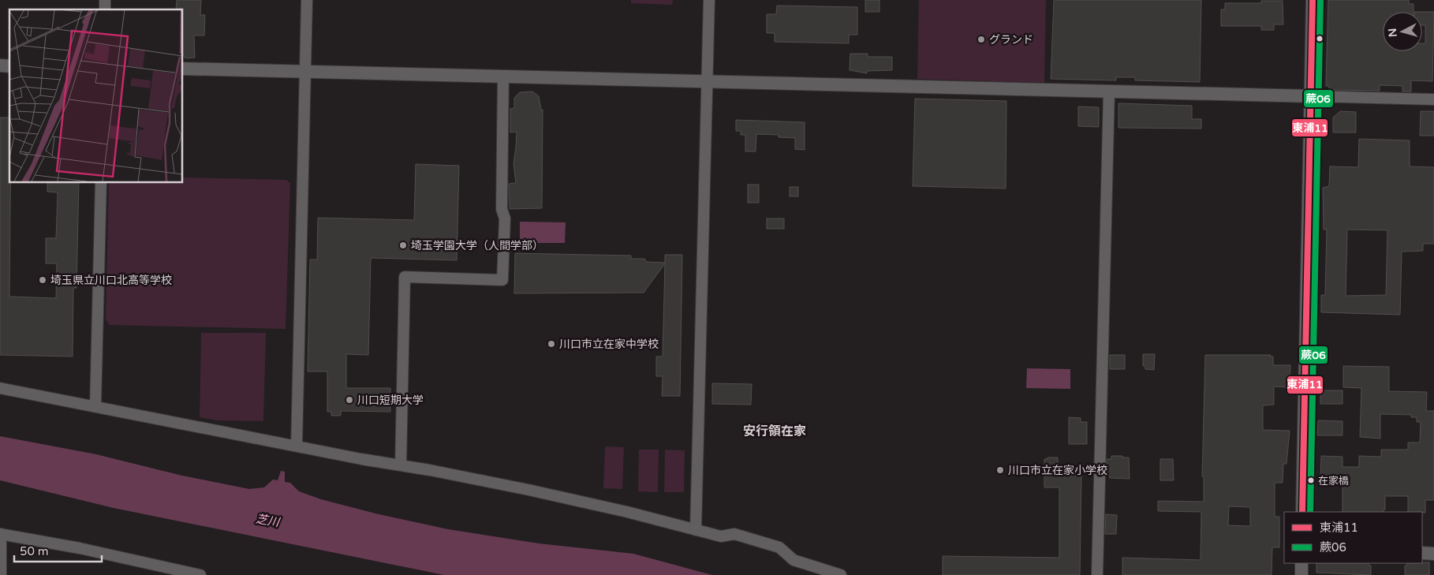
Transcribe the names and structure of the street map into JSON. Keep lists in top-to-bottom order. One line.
{"districts":["安行領在家"],"water":["芝川"],"places":["グランド","埼玉学園大学（人間学部）","埼玉県立川口北高等学校","川口市立在家中学校","川口短期大学","川口市立在家小学校","在家橋"],"lines":["transit line 東浦11","transit line 蕨06"],"legend":["東浦11","蕨06"],"scale_bar":"50 m","north":"left"}
